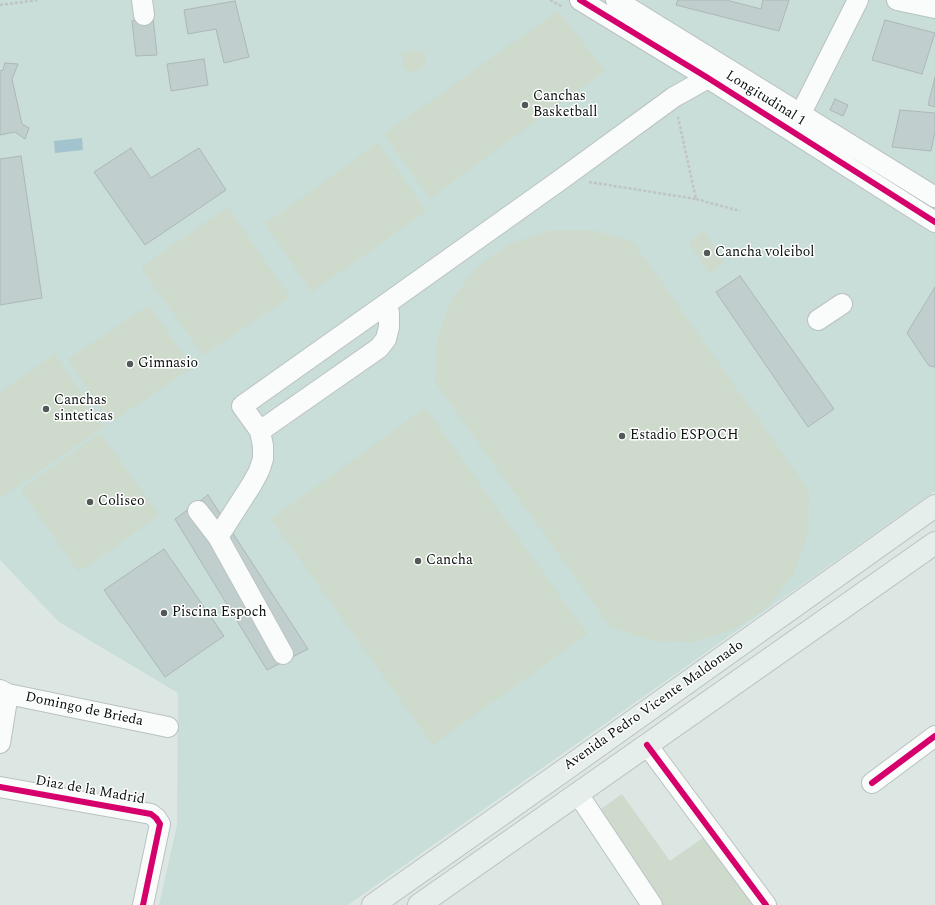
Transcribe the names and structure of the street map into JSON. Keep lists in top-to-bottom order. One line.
{"streets":{"main road":["Avenida Pedro Vicente Maldonado"],"street":["Longitudinal 1","Domingo de Brieda","Diaz de la Madrid"]},"places":["Canchas Basketball","Cancha voleibol","Gimnasio","Canchas sinteticas","Estadio ESPOCH","Coliseo","Cancha","Piscina Espoch"]}
